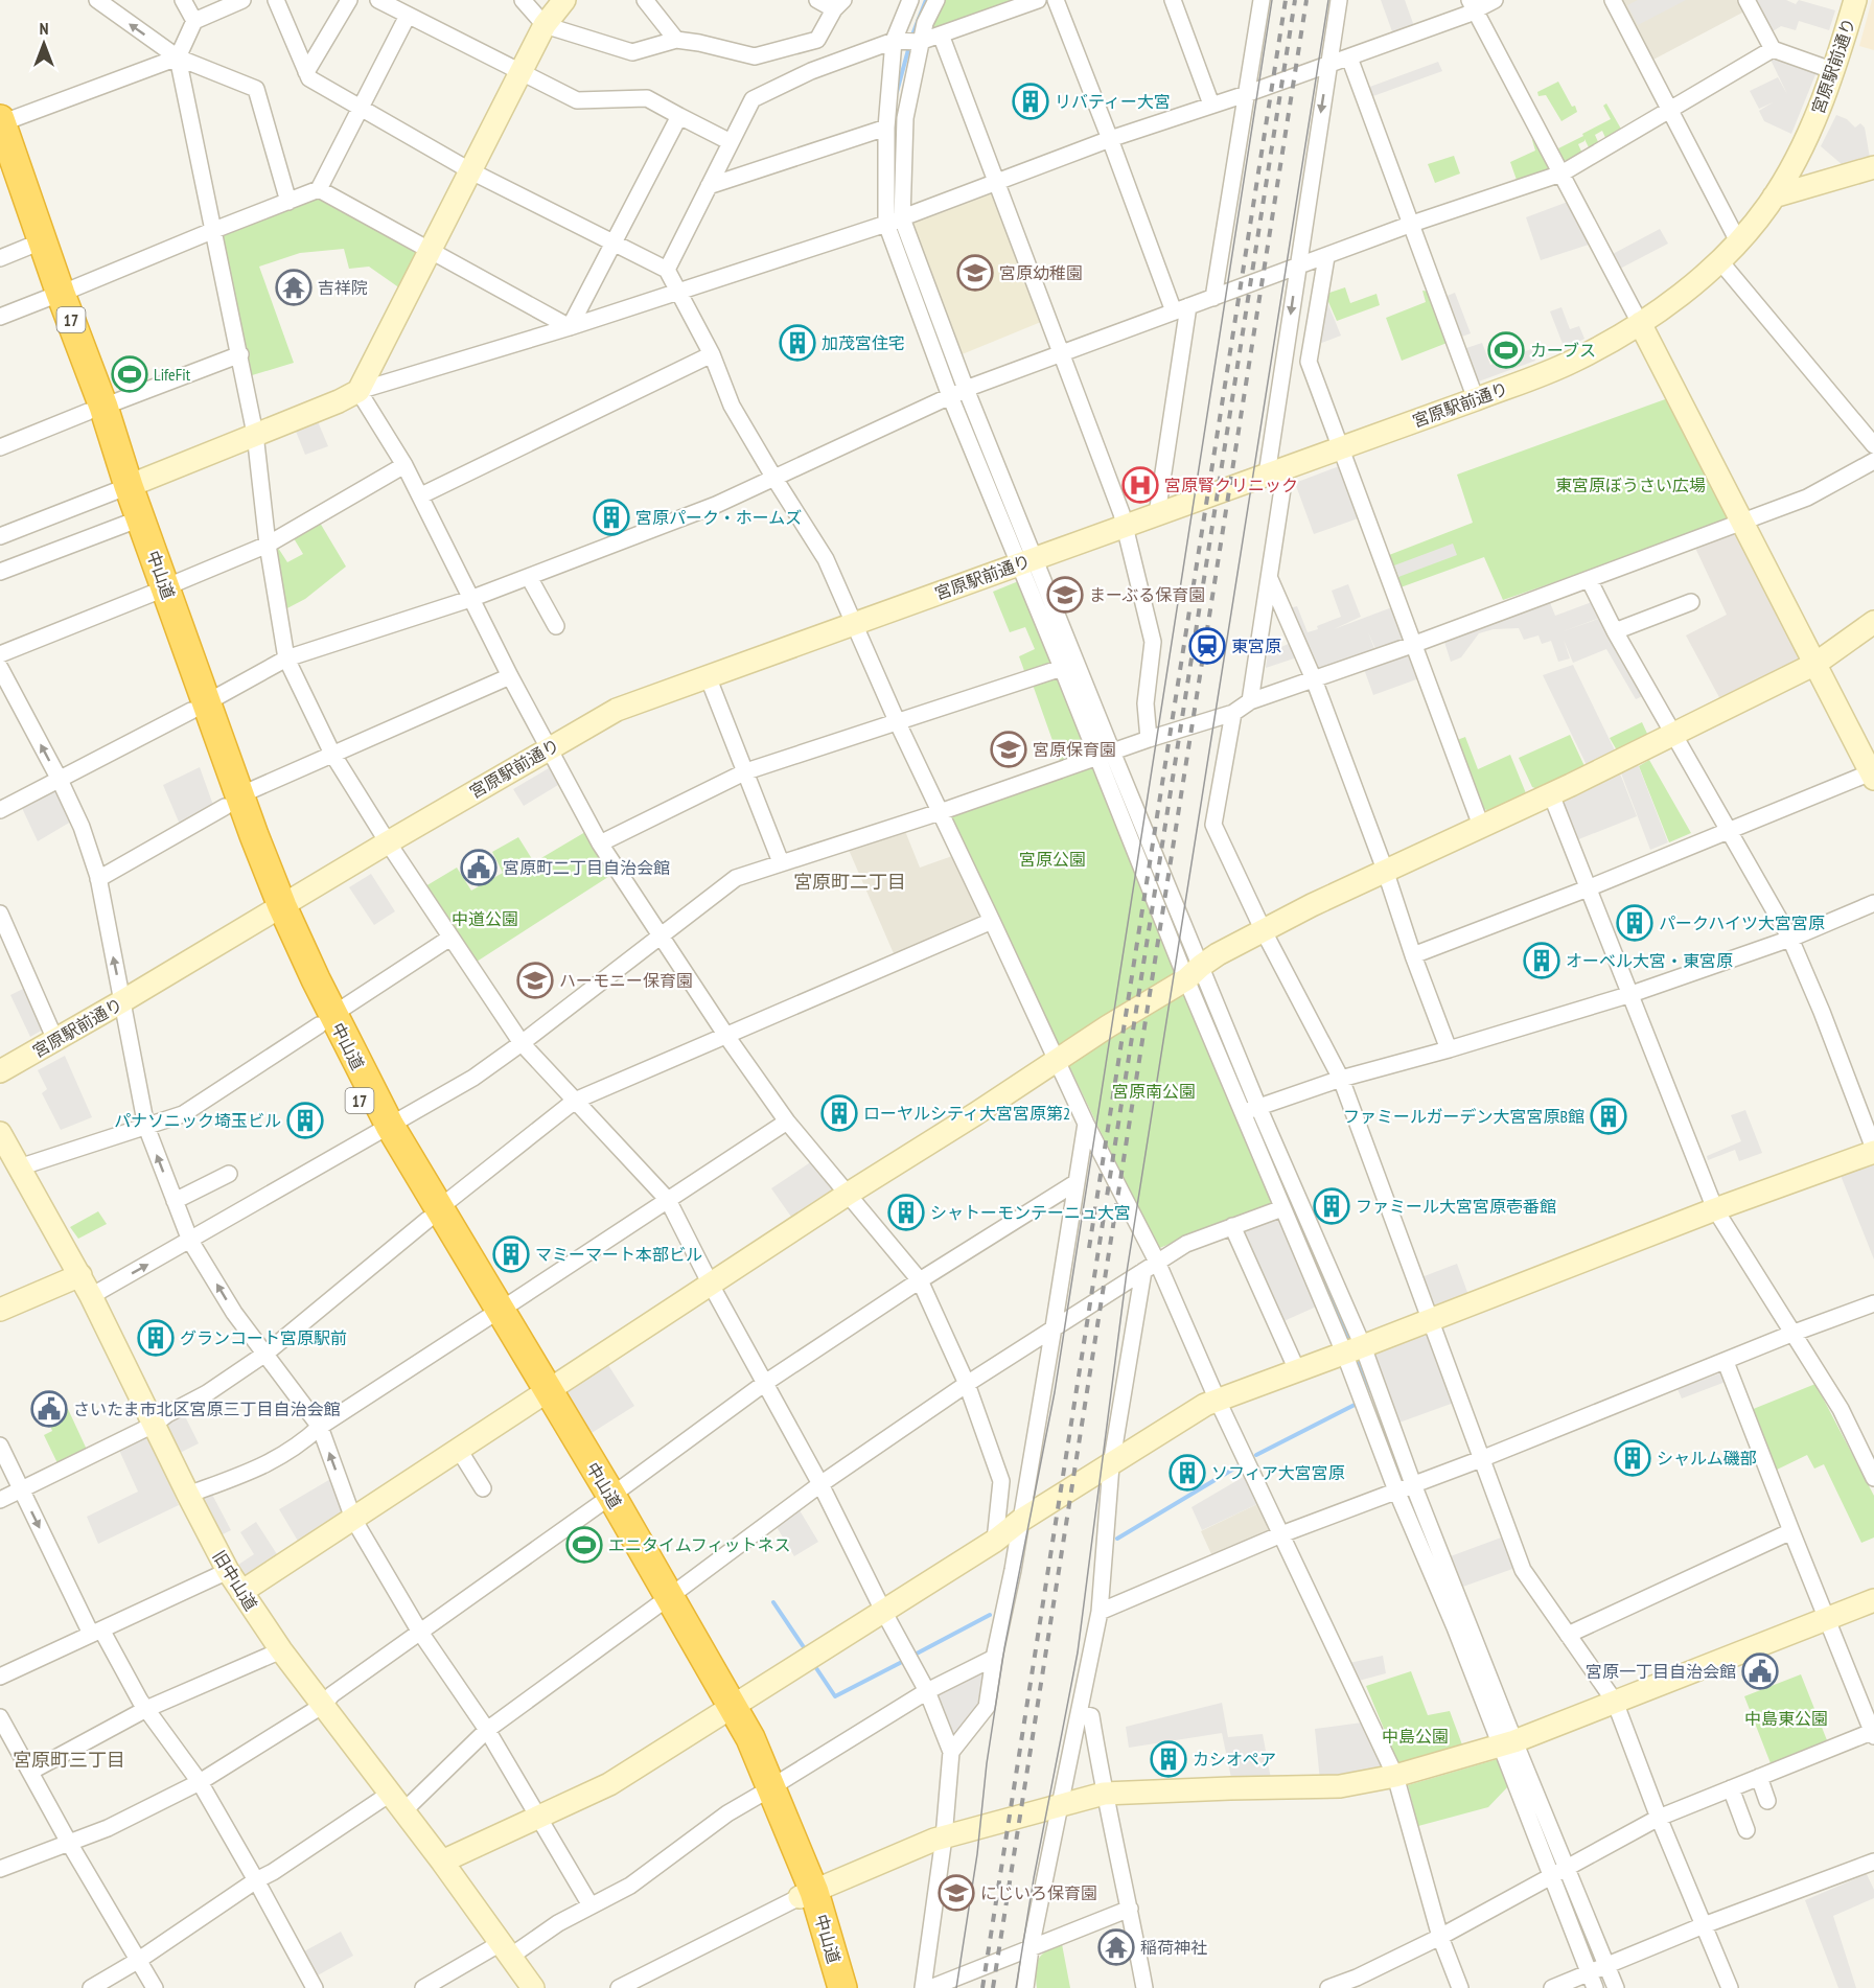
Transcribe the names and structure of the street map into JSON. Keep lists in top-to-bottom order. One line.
{"streets":{"highway":["17","中山道"],"street":["宮原駅前通り","旧中山道"]},"crossings":[["宮原駅前通り","中山道"]],"districts":["宮原町二丁目","宮原町三丁目"],"parks":["東宮原ぼうさい広場","宮原公園","中道公園","宮原南公園","中島東公園","中島公園"],"places":{"building":["リバティー大宮","加茂宮住宅","宮原パーク・ホームズ","パークハイツ大宮宮原","オーベル大宮・東宮原","ローヤルシティ大宮宮原第2","ファミールガーデン大宮宮原B館","パナソニック埼玉ビル","ファミール大宮宮原壱番館","シャトーモンテーニュ大宮","マミーマート本部ビル","グランコート宮原駅前","シャルム磯部","ソフィア大宮宮原","カシオペア"],"school or university":["宮原幼稚園","まーぶる保育園","宮原保育園","ハーモニー保育園","にじいろ保育園"],"temple":["吉祥院","稲荷神社"],"sports":["カーブス","LifeFit","エニタイムフィットネス"],"hospital":["宮原腎クリニック"],"station":["東宮原"],"public building":["宮原町二丁目自治会館","さいたま市北区宮原三丁目自治会館","宮原一丁目自治会館"]},"north":"top"}
